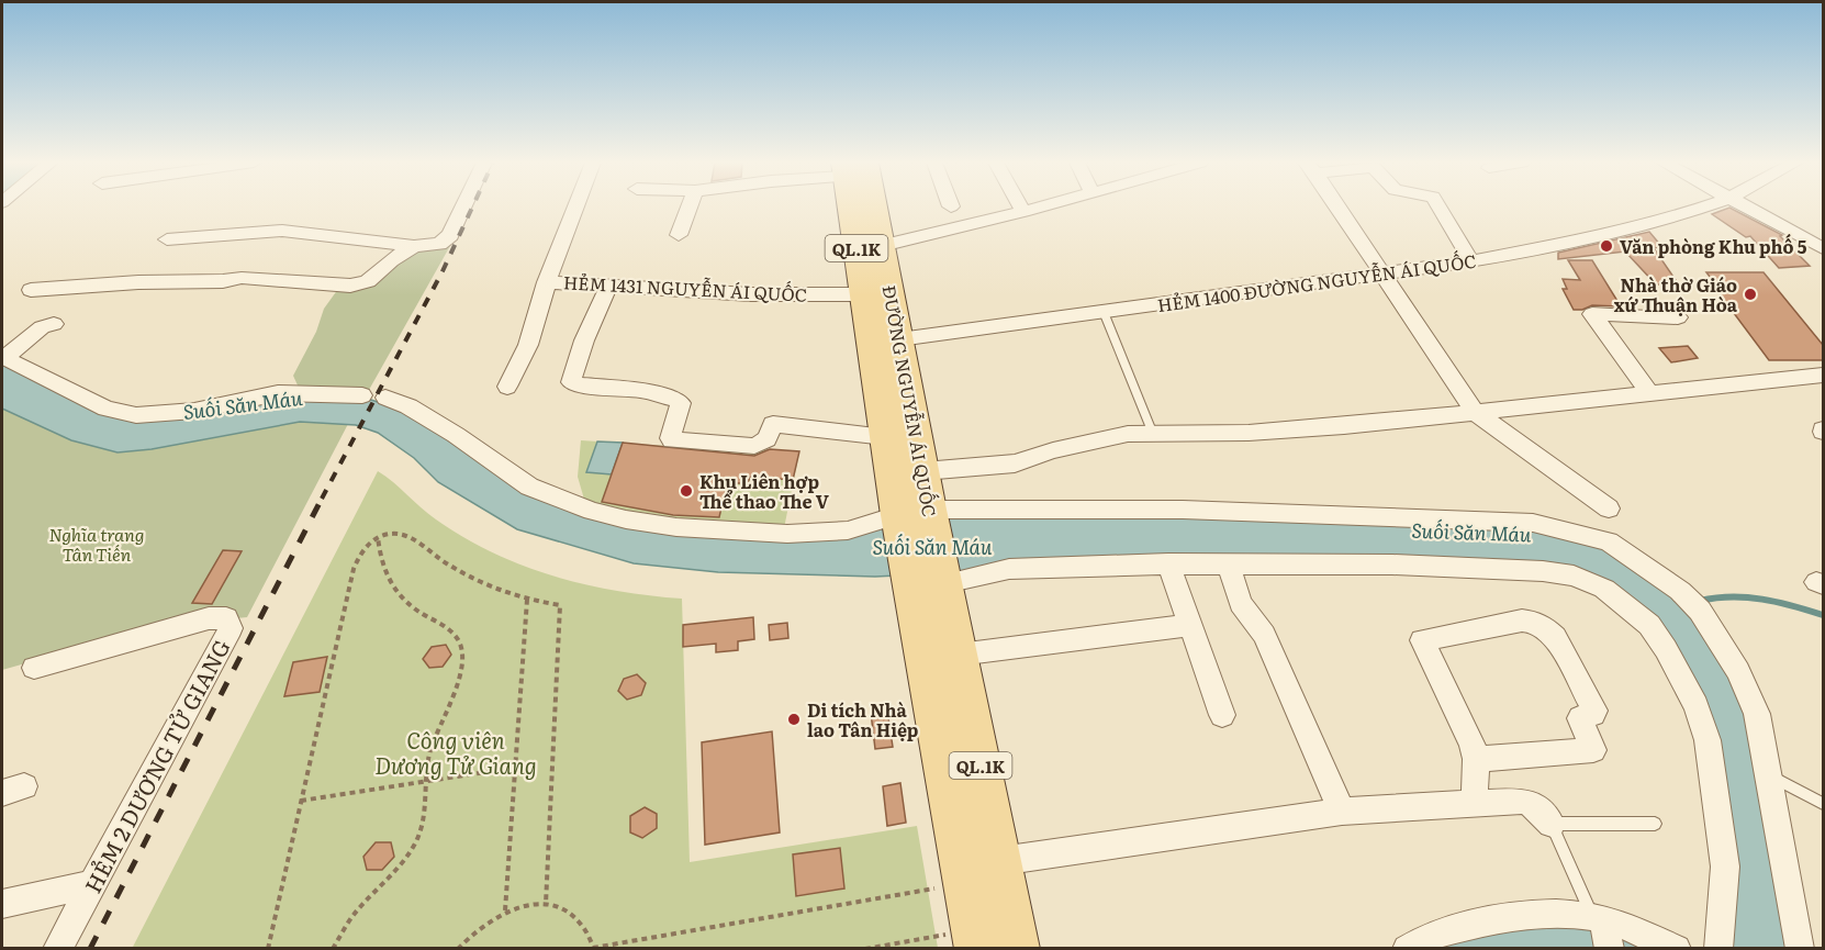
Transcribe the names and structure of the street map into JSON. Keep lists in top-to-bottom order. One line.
{"streets":{"main road":["QL.1K","ĐƯỜNG NGUYỄN ÁI QUỐC"],"street":["HẺM 1400 ĐƯỜNG NGUYỄN ÁI QUỐC","HẺM 1431 NGUYỄN ÁI QUỐC","HẺM 2 DƯƠNG TỬ GIANG"]},"crossings":[["HẺM 1400 ĐƯỜNG NGUYỄN ÁI QUỐC","ĐƯỜNG NGUYỄN ÁI QUỐC"],["HẺM 1431 NGUYỄN ÁI QUỐC","ĐƯỜNG NGUYỄN ÁI QUỐC"]],"water":["Suối Săn Máu"],"parks":["Nghĩa trang Tân Tiến","Công viên Dương Tử Giang"],"places":["Văn phòng Khu phố 5","Nhà thờ Giáo xứ Thuận Hòa","Khu Liên hợp Thể thao The V","Di tích Nhà lao Tân Hiệp"]}
